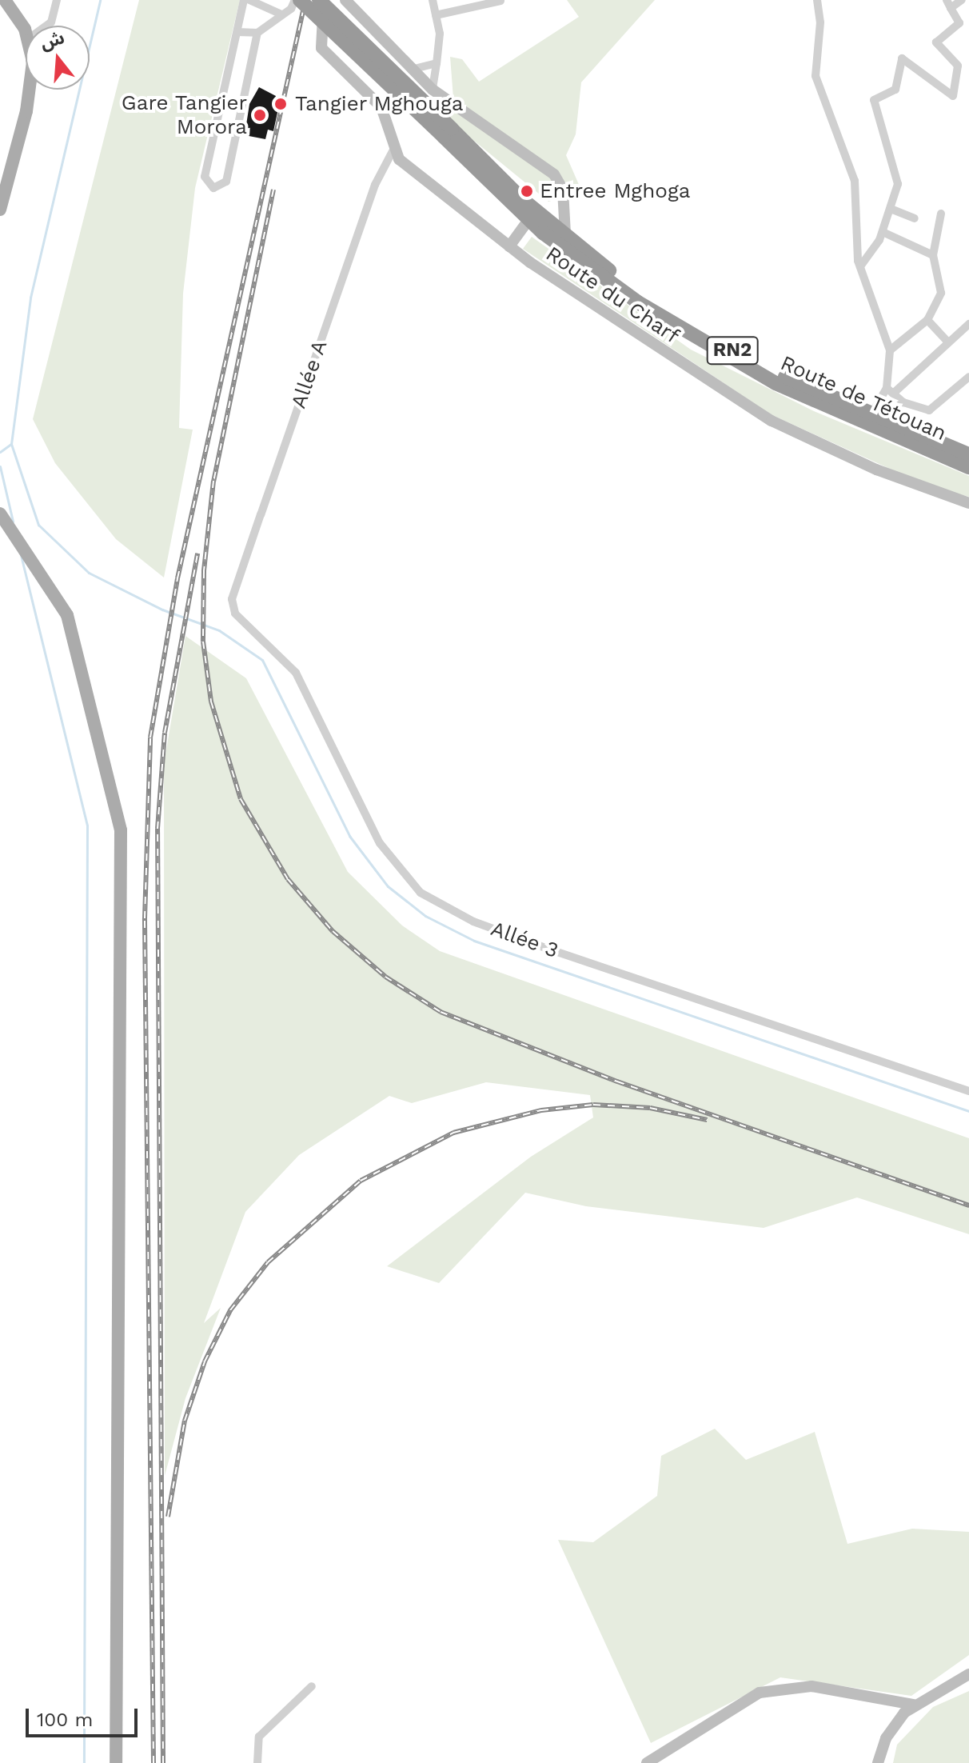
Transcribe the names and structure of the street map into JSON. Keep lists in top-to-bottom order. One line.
{"streets":{"highway":["RN2","Route de Tétouan"],"street":["Route du Charf","Allée A","Allée 3"]},"crossings":[["Route du Charf","Allée A"],["Allée A","Allée 3"]],"places":["Tangier Mghouga","Gare Tangier Morora","Entree Mghoga"],"scale_bar":"100 m","north":"top"}
